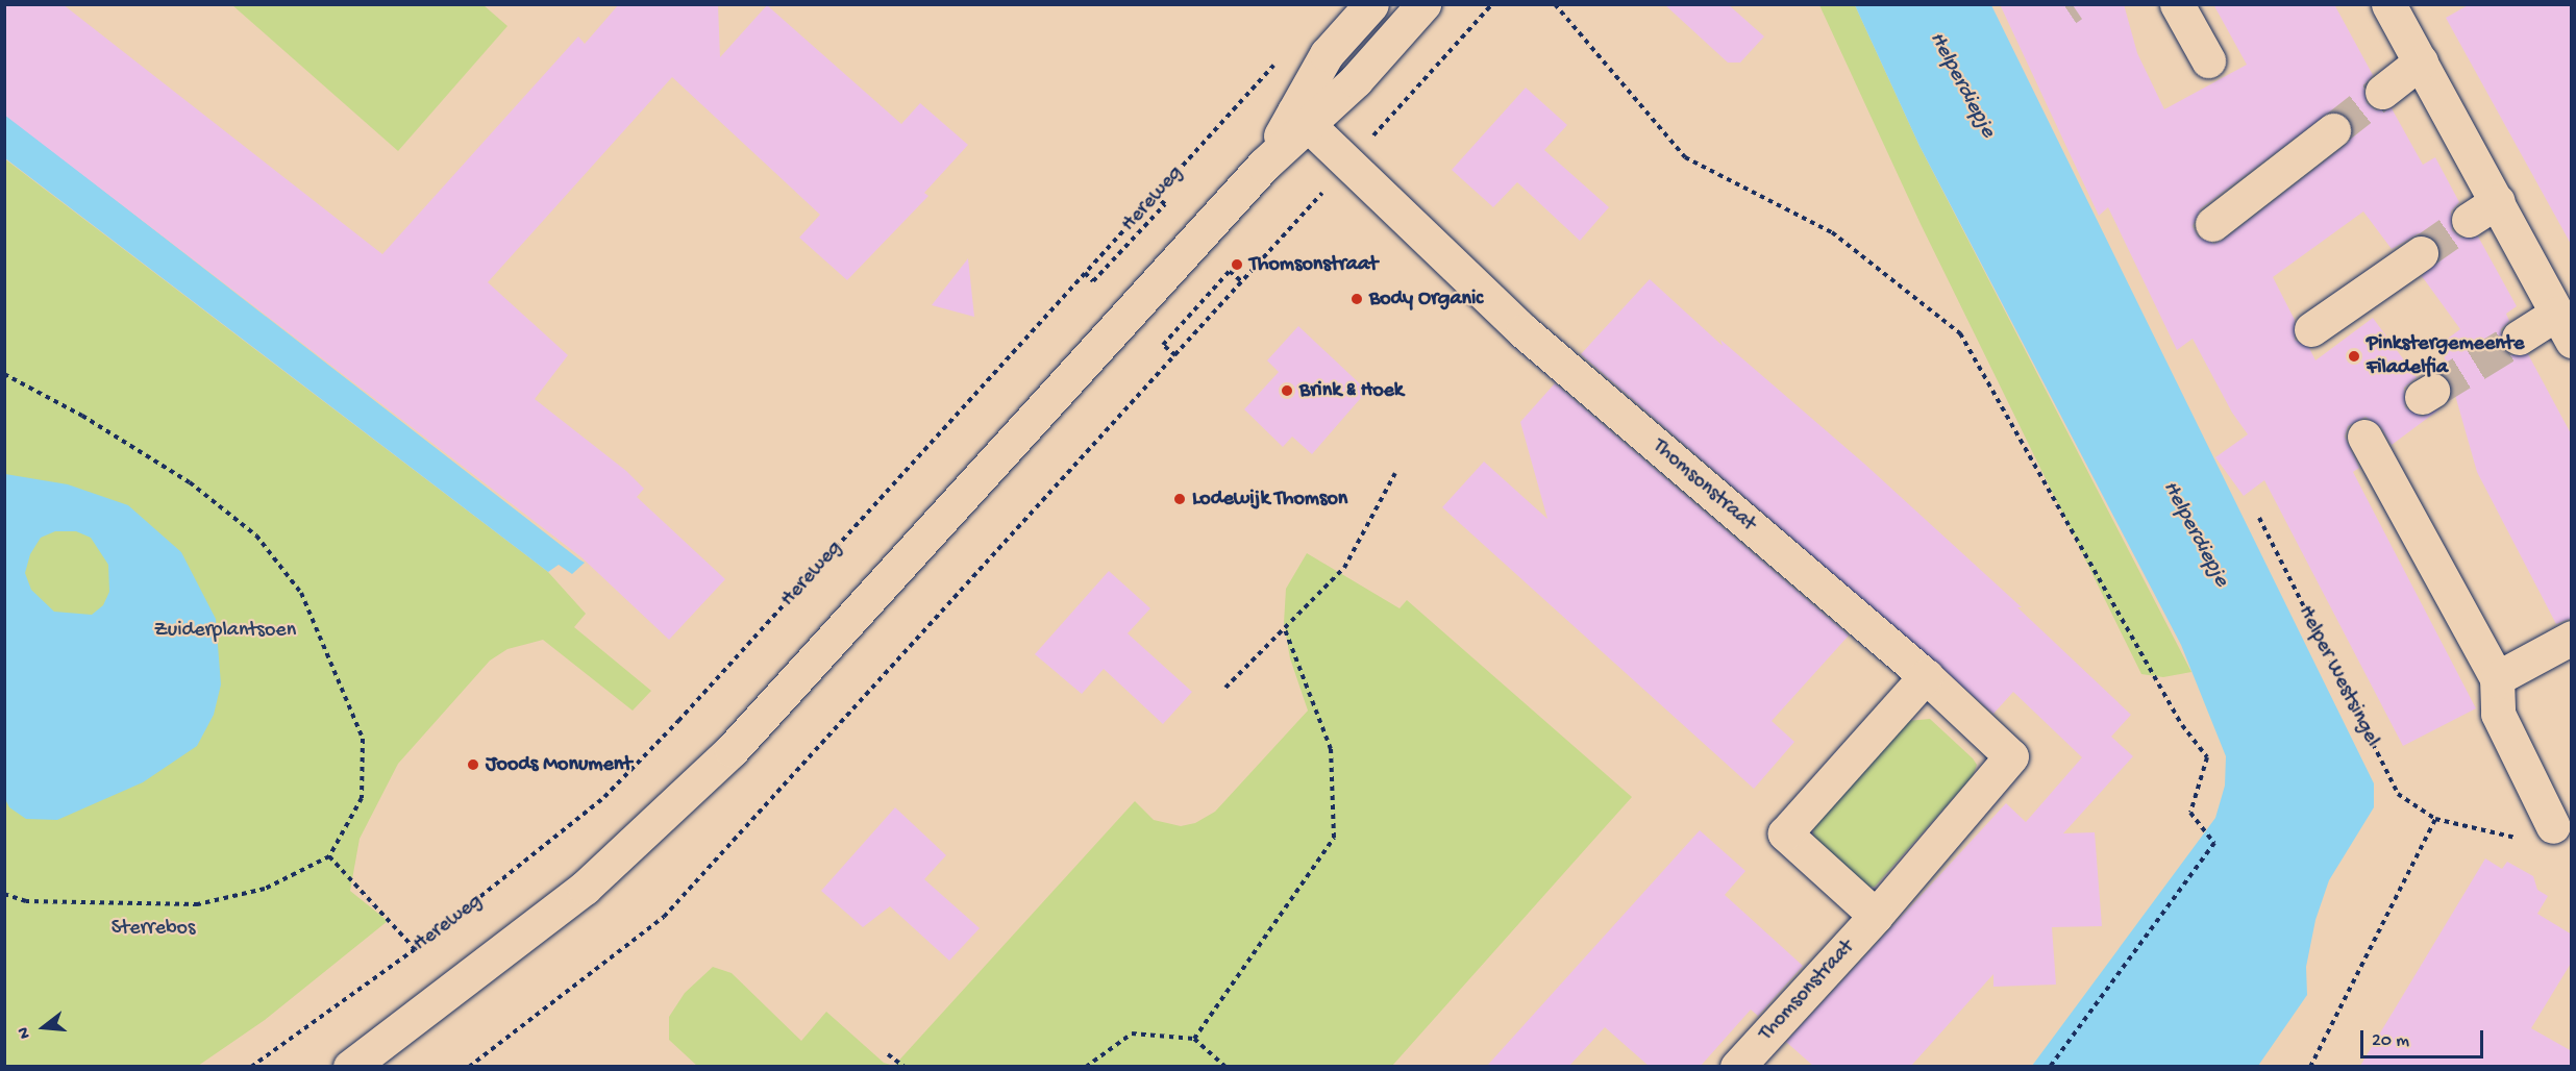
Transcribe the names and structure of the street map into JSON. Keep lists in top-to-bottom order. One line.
{"streets":{"street":["Thomsonstraat"],"path":["Hereweg","Helper Westsingel"]},"water":["Helperdiepje"],"parks":["Zuiderplantsoen","Sterrebos"],"places":["Thomsonstraat","Body Organic","Pinkstergemeente Filadelfia","Brink & Hoek","Lodewijk Thomson","Joods Monument"],"scale_bar":"20 m","north":"left"}
